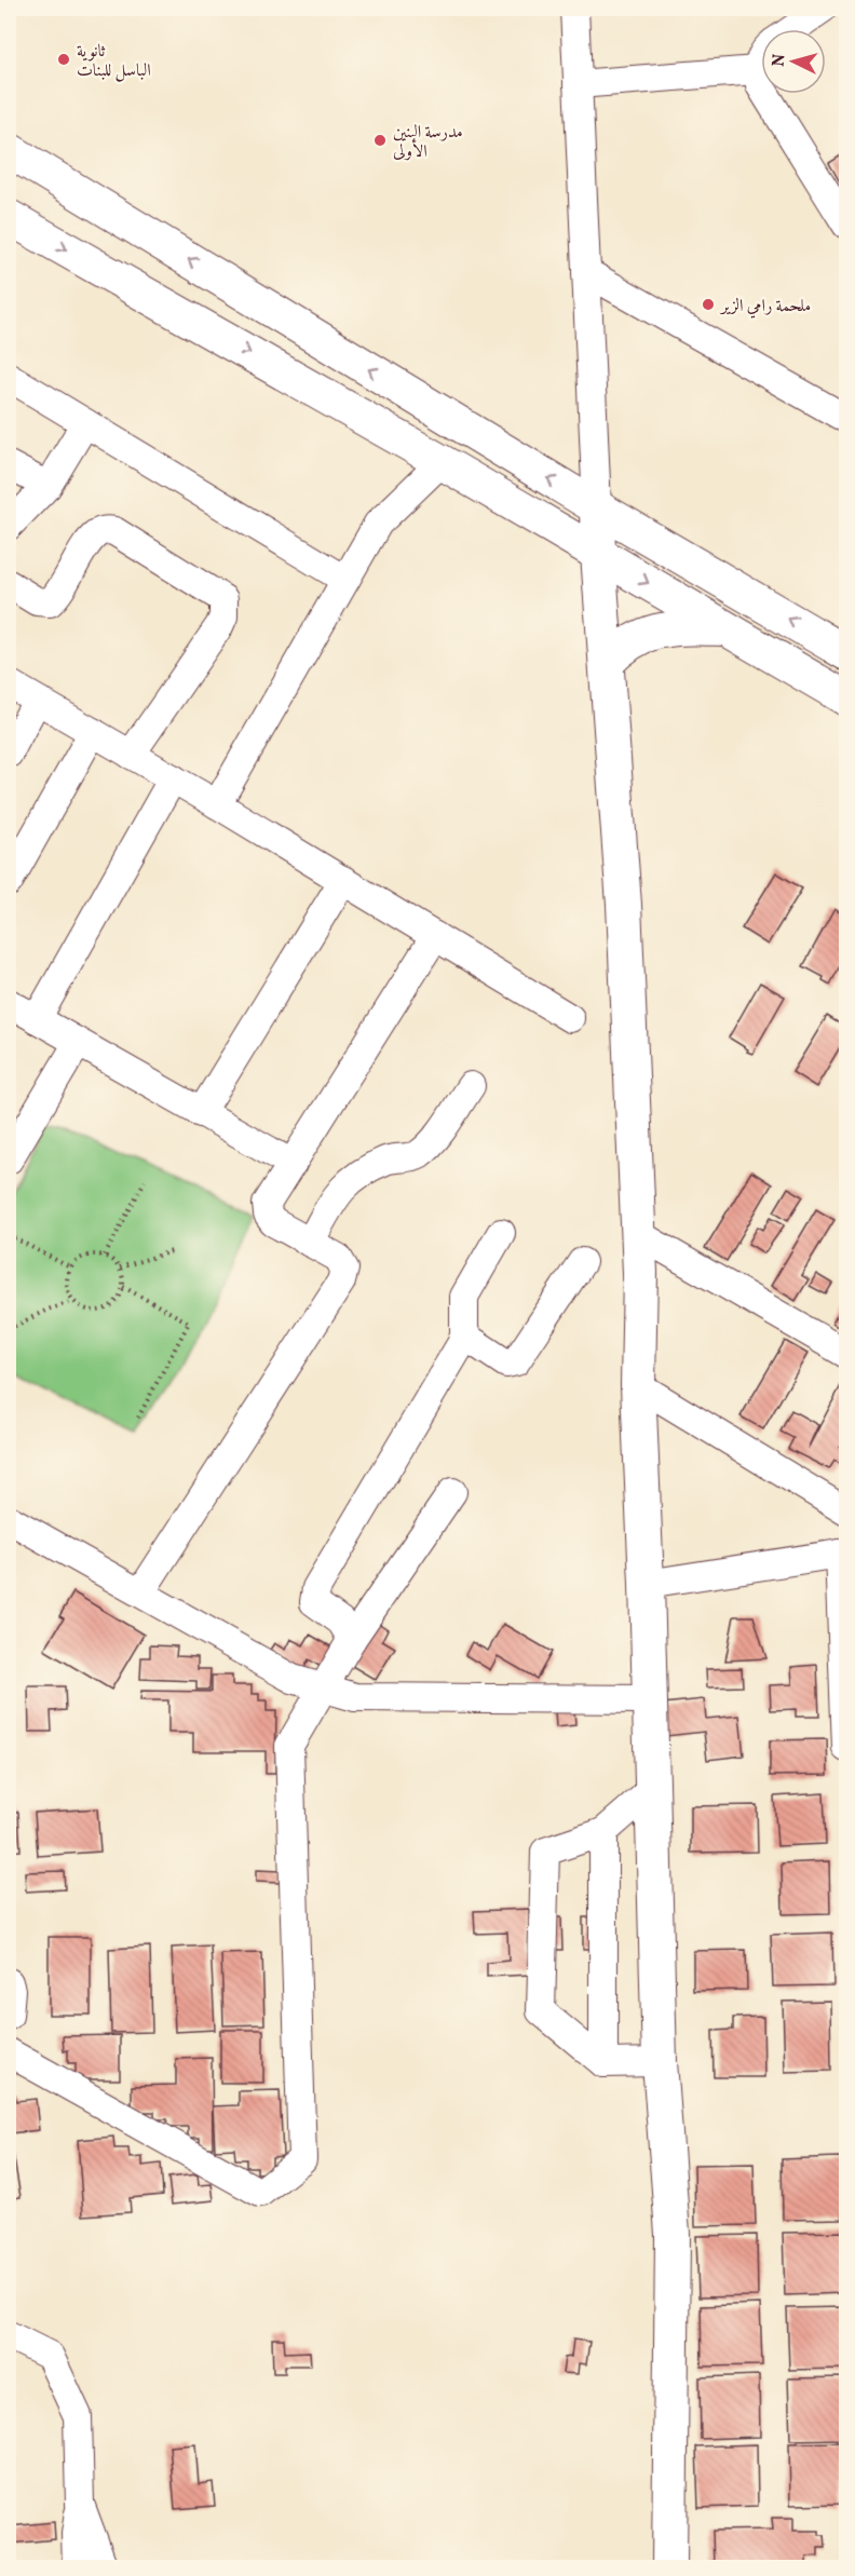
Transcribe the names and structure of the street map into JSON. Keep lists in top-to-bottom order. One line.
{"places":["ثانوية الباسل للبنات","مدرسة البنين الأولى","ملحمة رامي الزير"],"north":"left"}
